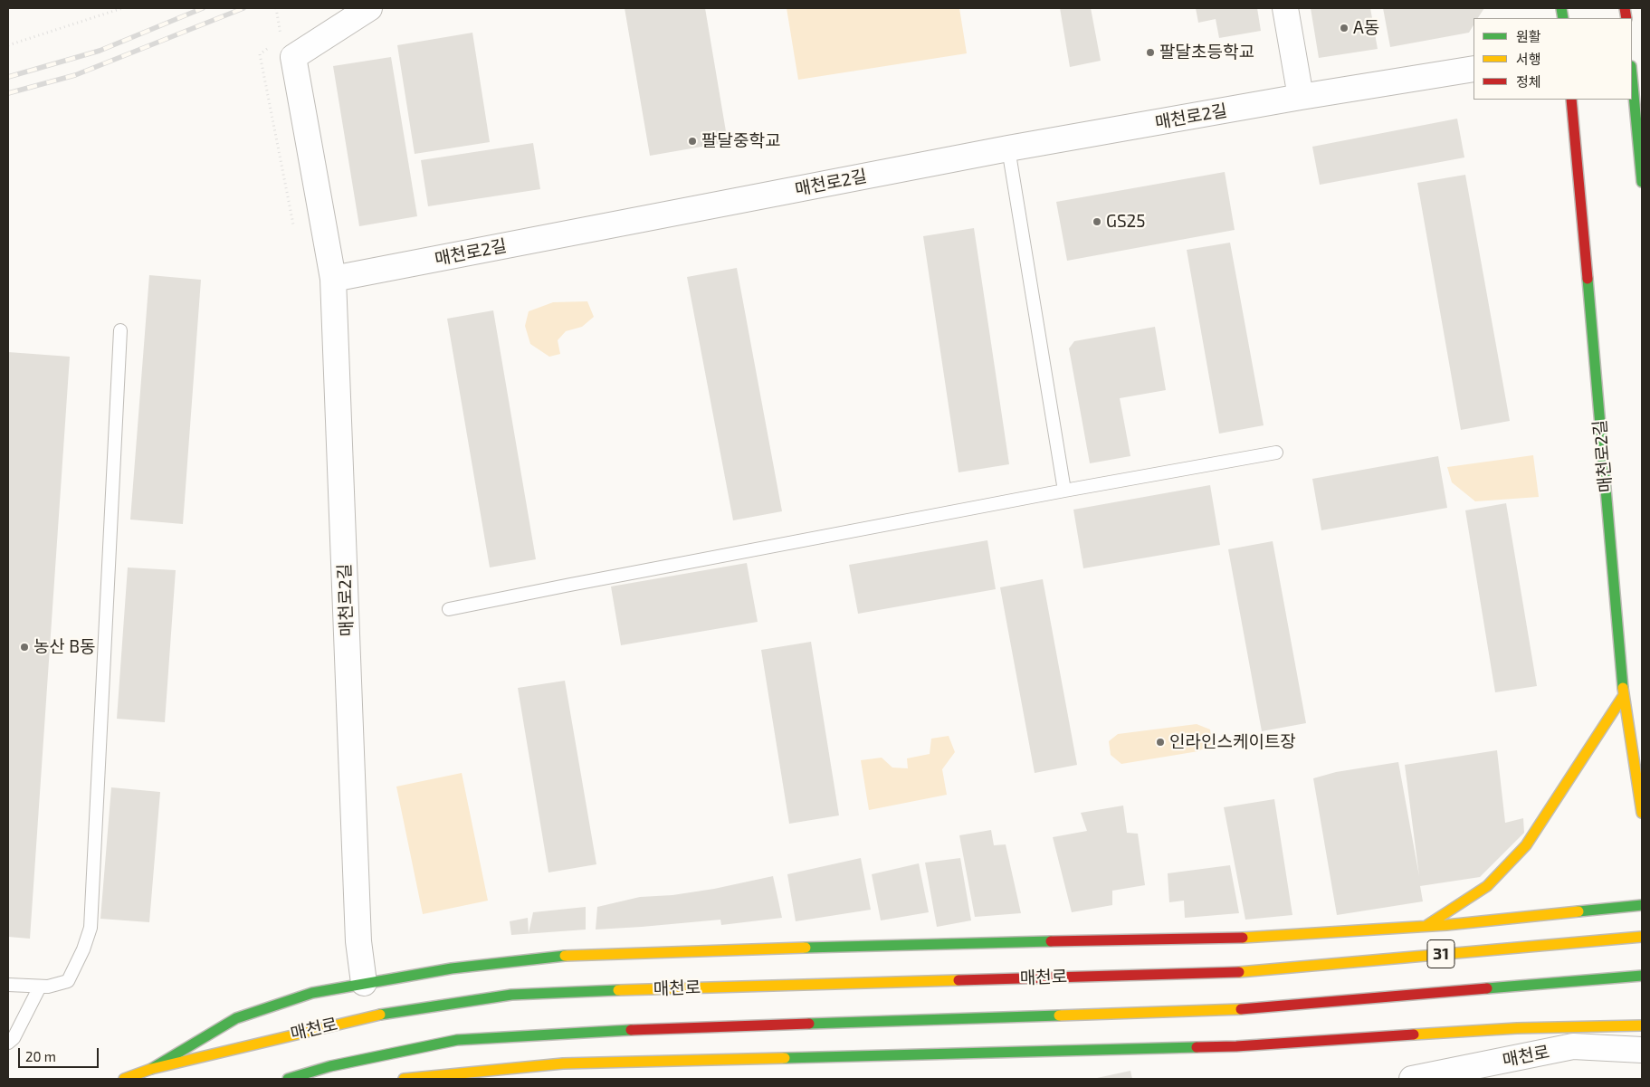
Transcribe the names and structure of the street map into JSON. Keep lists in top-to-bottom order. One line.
{"streets":{"main road":["매천로2길","31","매천로"]},"places":["A동","팔달초등학교","팔달중학교","GS25","농산 B동","인라인스케이트장"],"legend":["원활","서행","정체"],"scale_bar":"20 m"}
